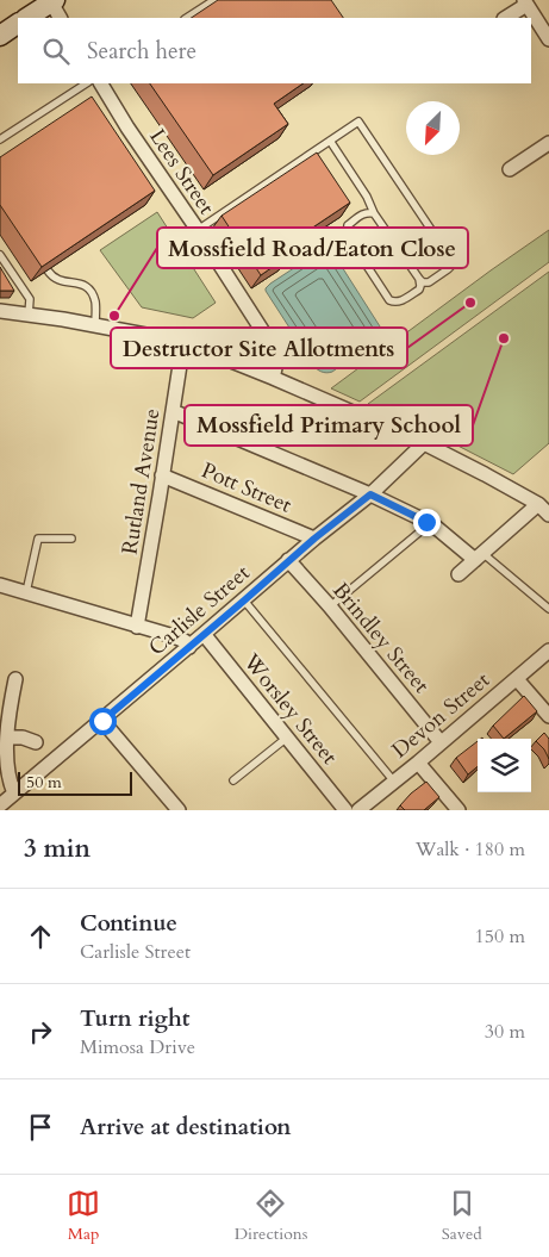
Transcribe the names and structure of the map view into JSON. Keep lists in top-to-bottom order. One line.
{"streets":{"street":["Lees Street","Rutland Avenue","Pott Street","Carlisle Street","Brindley Street","Worsley Street","Devon Street"]},"crossings":[["Rutland Avenue","Pott Street"],["Pott Street","Carlisle Street"],["Carlisle Street","Brindley Street"],["Carlisle Street","Worsley Street"],["Brindley Street","Devon Street"]],"places":["Destructor Site Allotments","Mossfield Road/Eaton Close","Mossfield Primary School"],"scale_bar":"50 m","north":"bottom left","page":{"search":"Search here","scale":"50 m","heading":["3 min","Walk · 180 m"],"list":[["Continue","Carlisle Street","150 m"],["Turn right","Mimosa Drive","30 m"],"Arrive at destination"],"nav":["Map","Directions","Saved"]}}
